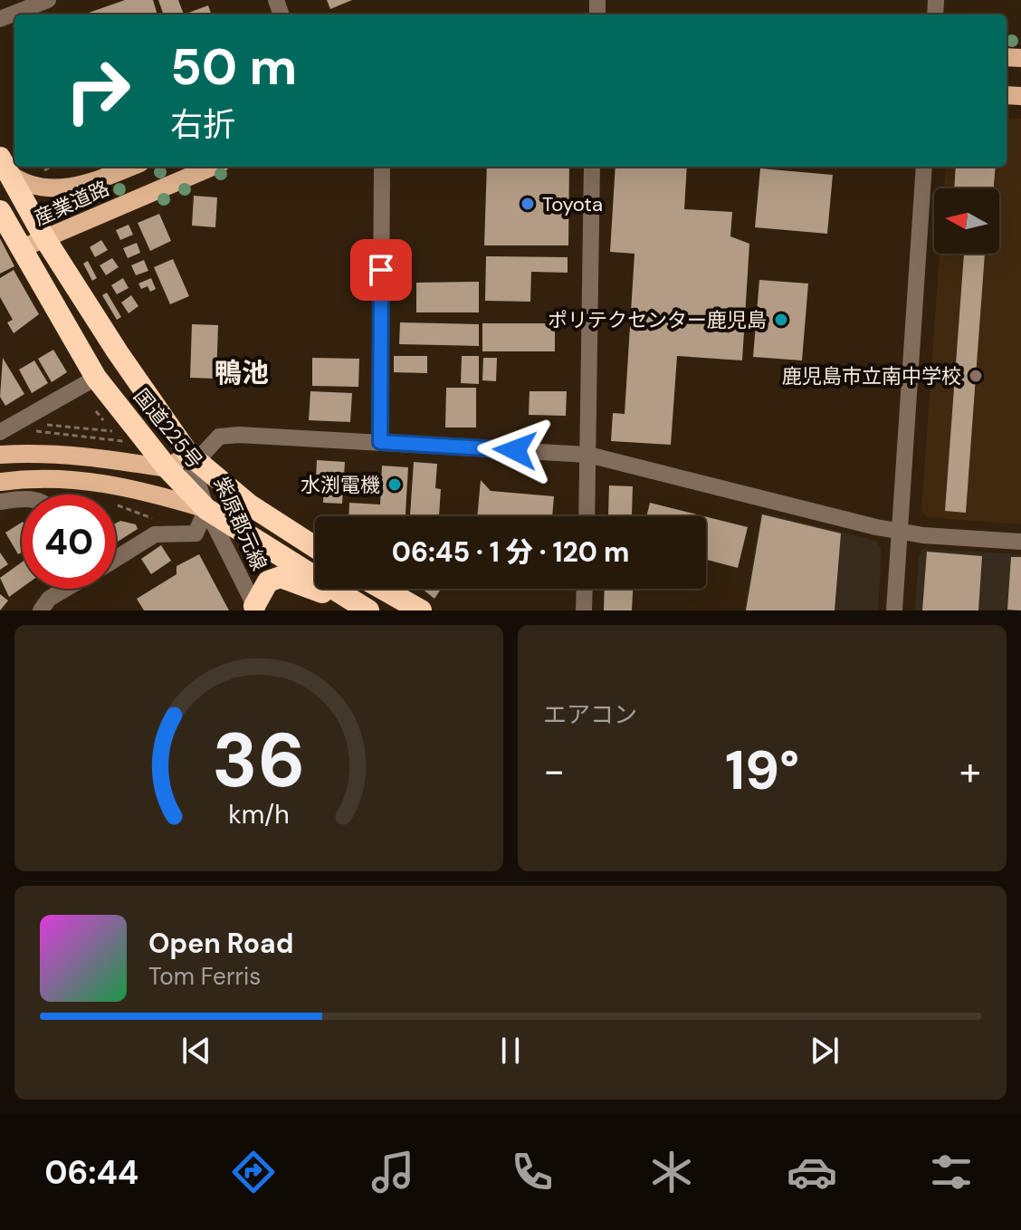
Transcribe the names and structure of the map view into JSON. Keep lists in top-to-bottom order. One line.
{"streets":{"highway":["国道225号"],"main road":["産業道路"],"street":["紫原郡元線"]},"crossings":[["産業道路","国道225号"],["国道225号","紫原郡元線"]],"districts":["鴨池"],"places":["Toyota","ポリテクセンター鹿児島","鹿児島市立南中学校","水渕電機"],"north":"left","page":{"turn":["50 m","右折"],"limit":"40","trip":"06:45 · 1 分 · 120 m","tile":"エアコン","heat":["−","19°","+"],"song":["Open Road","Tom Ferris"],"tabs":"06:44","gauge":["36","km/h"]}}
